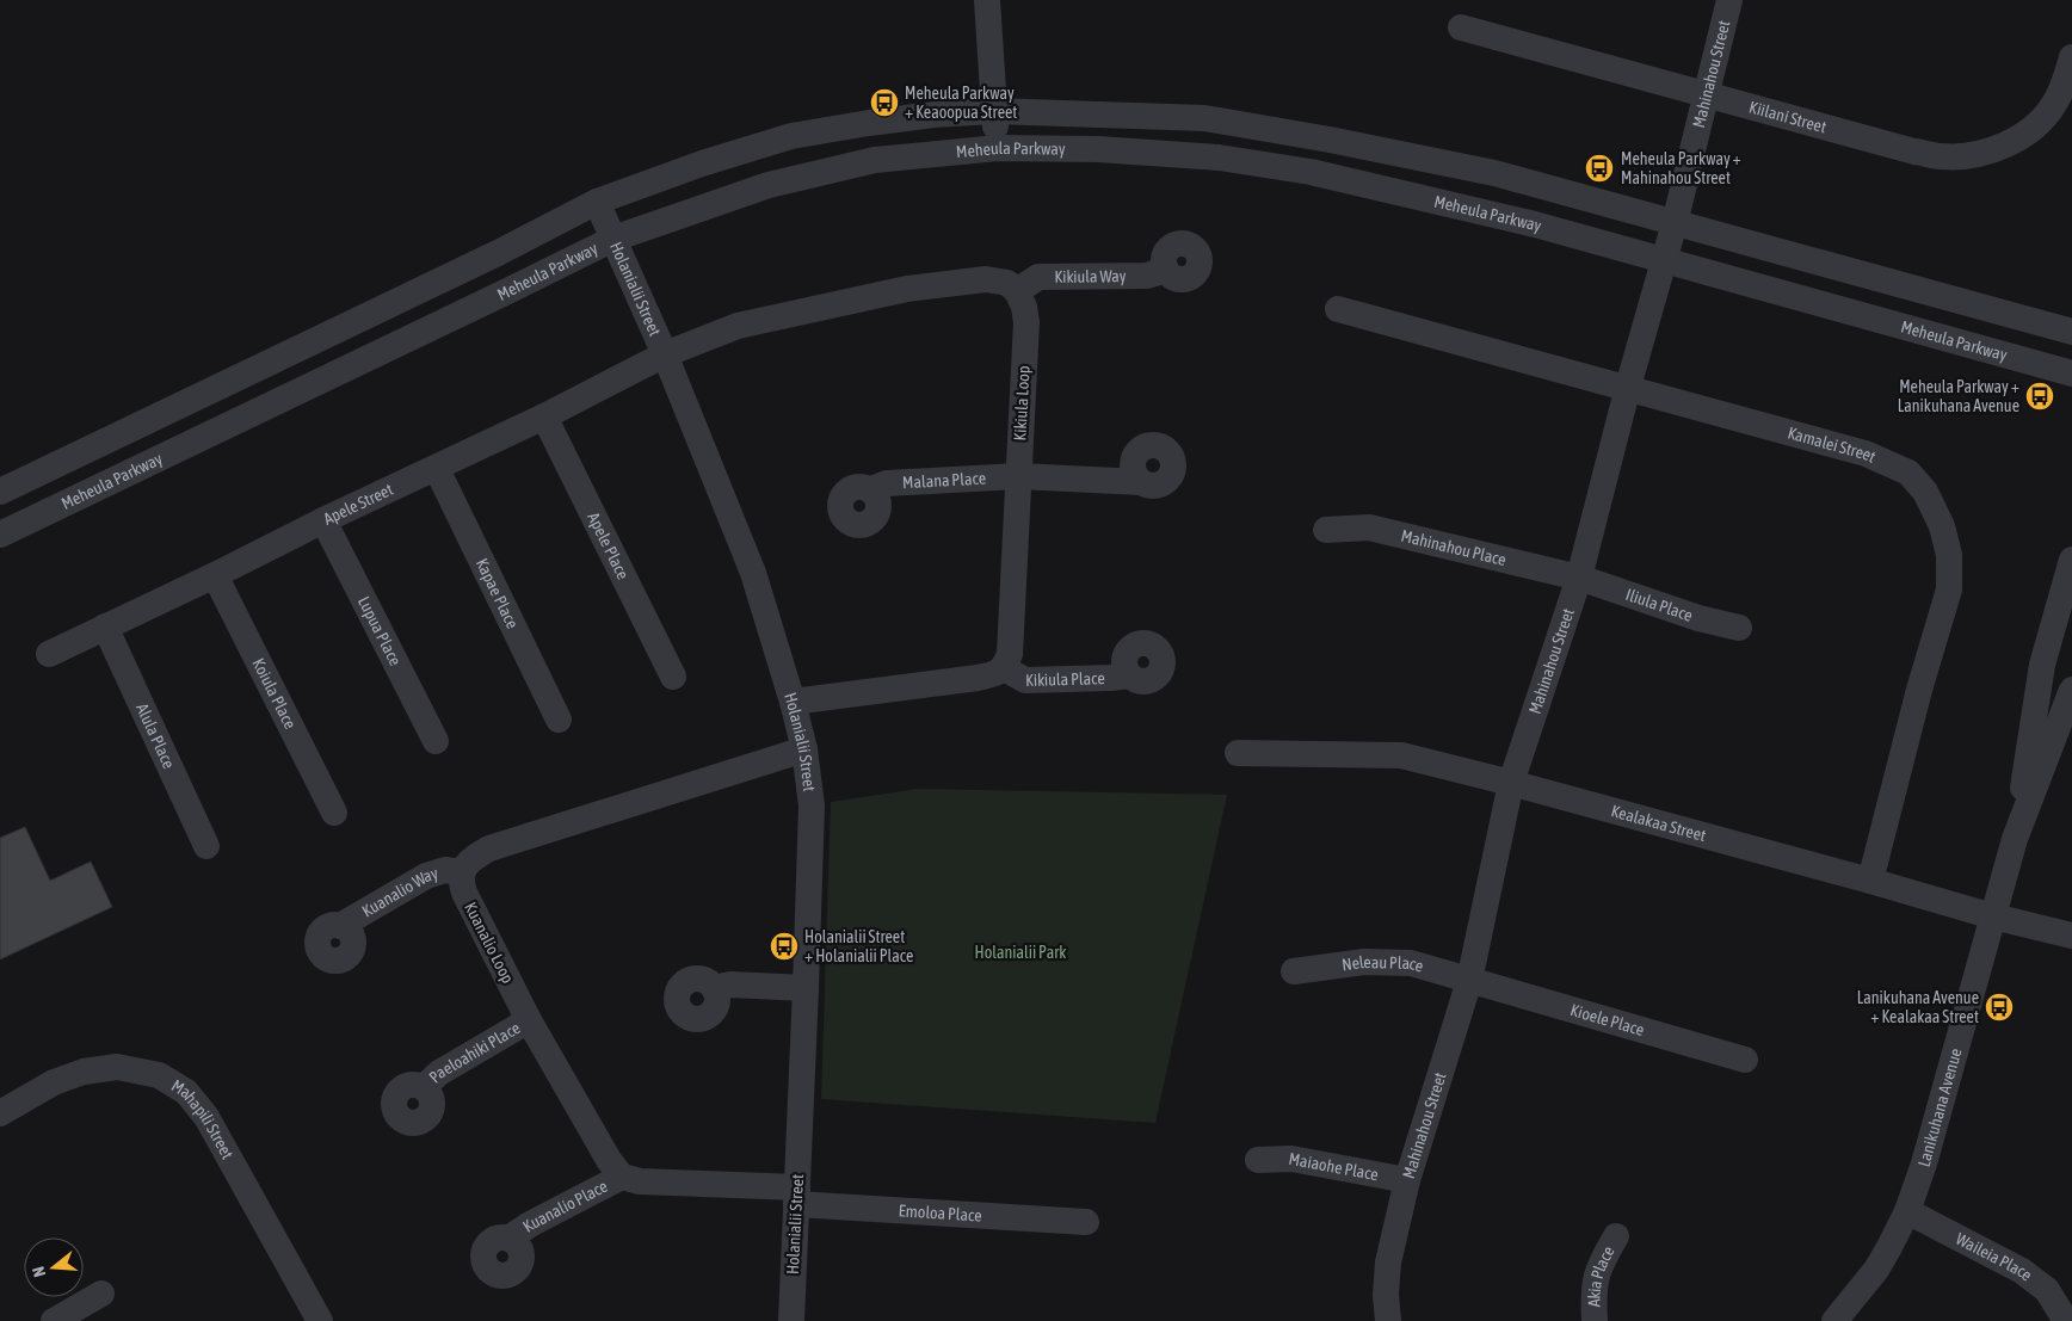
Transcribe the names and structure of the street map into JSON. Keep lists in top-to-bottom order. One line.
{"streets":{"street":["Mahinahou Street","Kiilani Street","Meheula Parkway","Kikiula Way","Holanialii Street","Kikiula Loop","Kamalei Street","Malana Place","Apele Street","Apele Place","Mahinahou Place","Kapae Place","Iliula Place","Lupua Place","Kikiula Place","Koiula Place","Alula Place","Kealakaa Street","Kuanalio Way","Kuanalio Loop","Neleau Place","Kioele Place","Paeloahiki Place","Lanikuhana Avenue","Mahapili Street","Maiaohe Place","Kuanalio Place","Emoloa Place","Waileia Place","Akia Place"]},"crossings":[["Mahinahou Street","Kiilani Street"],["Mahinahou Street","Meheula Parkway"],["Mahinahou Street","Kamalei Street"],["Mahinahou Street","Mahinahou Place"],["Mahinahou Street","Iliula Place"],["Mahinahou Street","Kealakaa Street"],["Mahinahou Street","Neleau Place"],["Mahinahou Street","Kioele Place"],["Mahinahou Street","Maiaohe Place"],["Meheula Parkway","Holanialii Street"],["Kikiula Way","Kikiula Loop"],["Holanialii Street","Apele Street"],["Holanialii Street","Emoloa Place"],["Kikiula Loop","Malana Place"],["Kikiula Loop","Kikiula Place"],["Kamalei Street","Kealakaa Street"],["Apele Street","Apele Place"],["Apele Street","Kapae Place"],["Apele Street","Lupua Place"],["Apele Street","Koiula Place"],["Apele Street","Alula Place"],["Mahinahou Place","Iliula Place"],["Kealakaa Street","Lanikuhana Avenue"],["Kuanalio Way","Kuanalio Loop"],["Kuanalio Loop","Paeloahiki Place"],["Kuanalio Loop","Kuanalio Place"],["Neleau Place","Kioele Place"],["Lanikuhana Avenue","Waileia Place"]],"parks":["Holanialii Park"],"places":{"bus stop":["Meheula Parkway + Keaoopua Street","Meheula Parkway + Mahinahou Street","Meheula Parkway + Lanikuhana Avenue","Holanialii Street + Holanialii Place","Lanikuhana Avenue + Kealakaa Street"]},"north":"left"}
